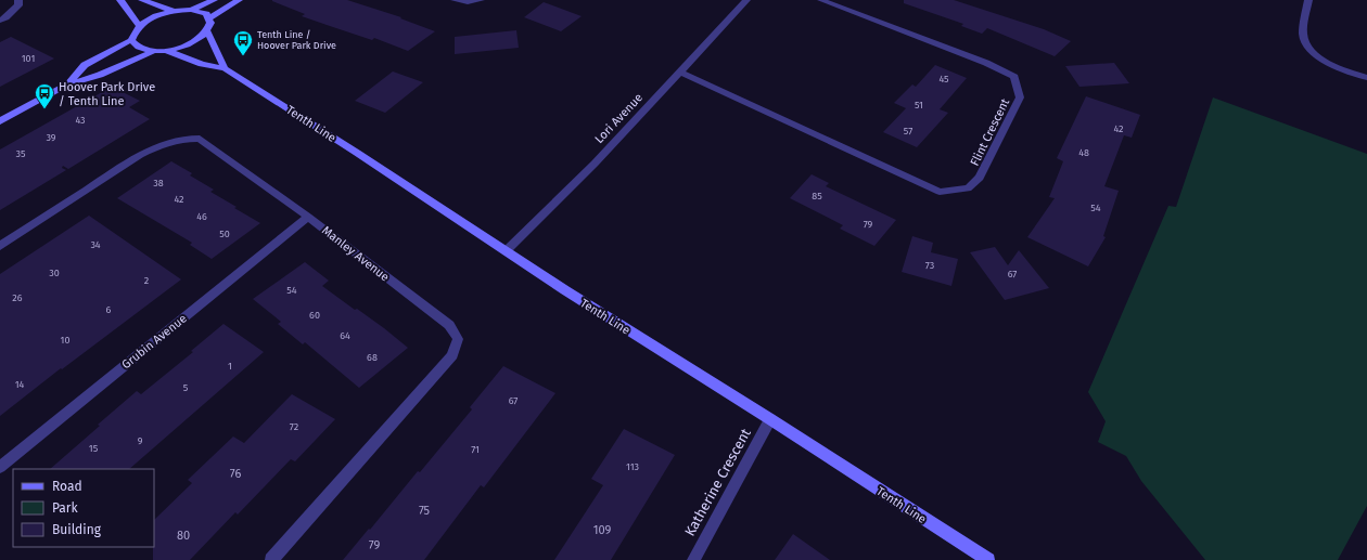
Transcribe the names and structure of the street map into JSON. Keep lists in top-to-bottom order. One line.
{"streets":{"street":["Lori Avenue","Tenth Line","Flint Crescent","Manley Avenue","Grubin Avenue","Katherine Crescent"]},"crossings":[["Lori Avenue","Tenth Line"],["Lori Avenue","Flint Crescent"],["Tenth Line","Katherine Crescent"],["Manley Avenue","Grubin Avenue"]],"places":{"bus stop":["Tenth Line / Hoover Park Drive","Hoover Park Drive / Tenth Line"]},"house_numbers":["101","45","51","43","42","57","39","48","35","38","85","42","54","46","79","50","34","73","30","67","2","54","26","6","60","64","10","68","1","14","5","67","72","9","15","71","113","76","75","109","80","79"],"legend":["Road","Park","Building"]}
